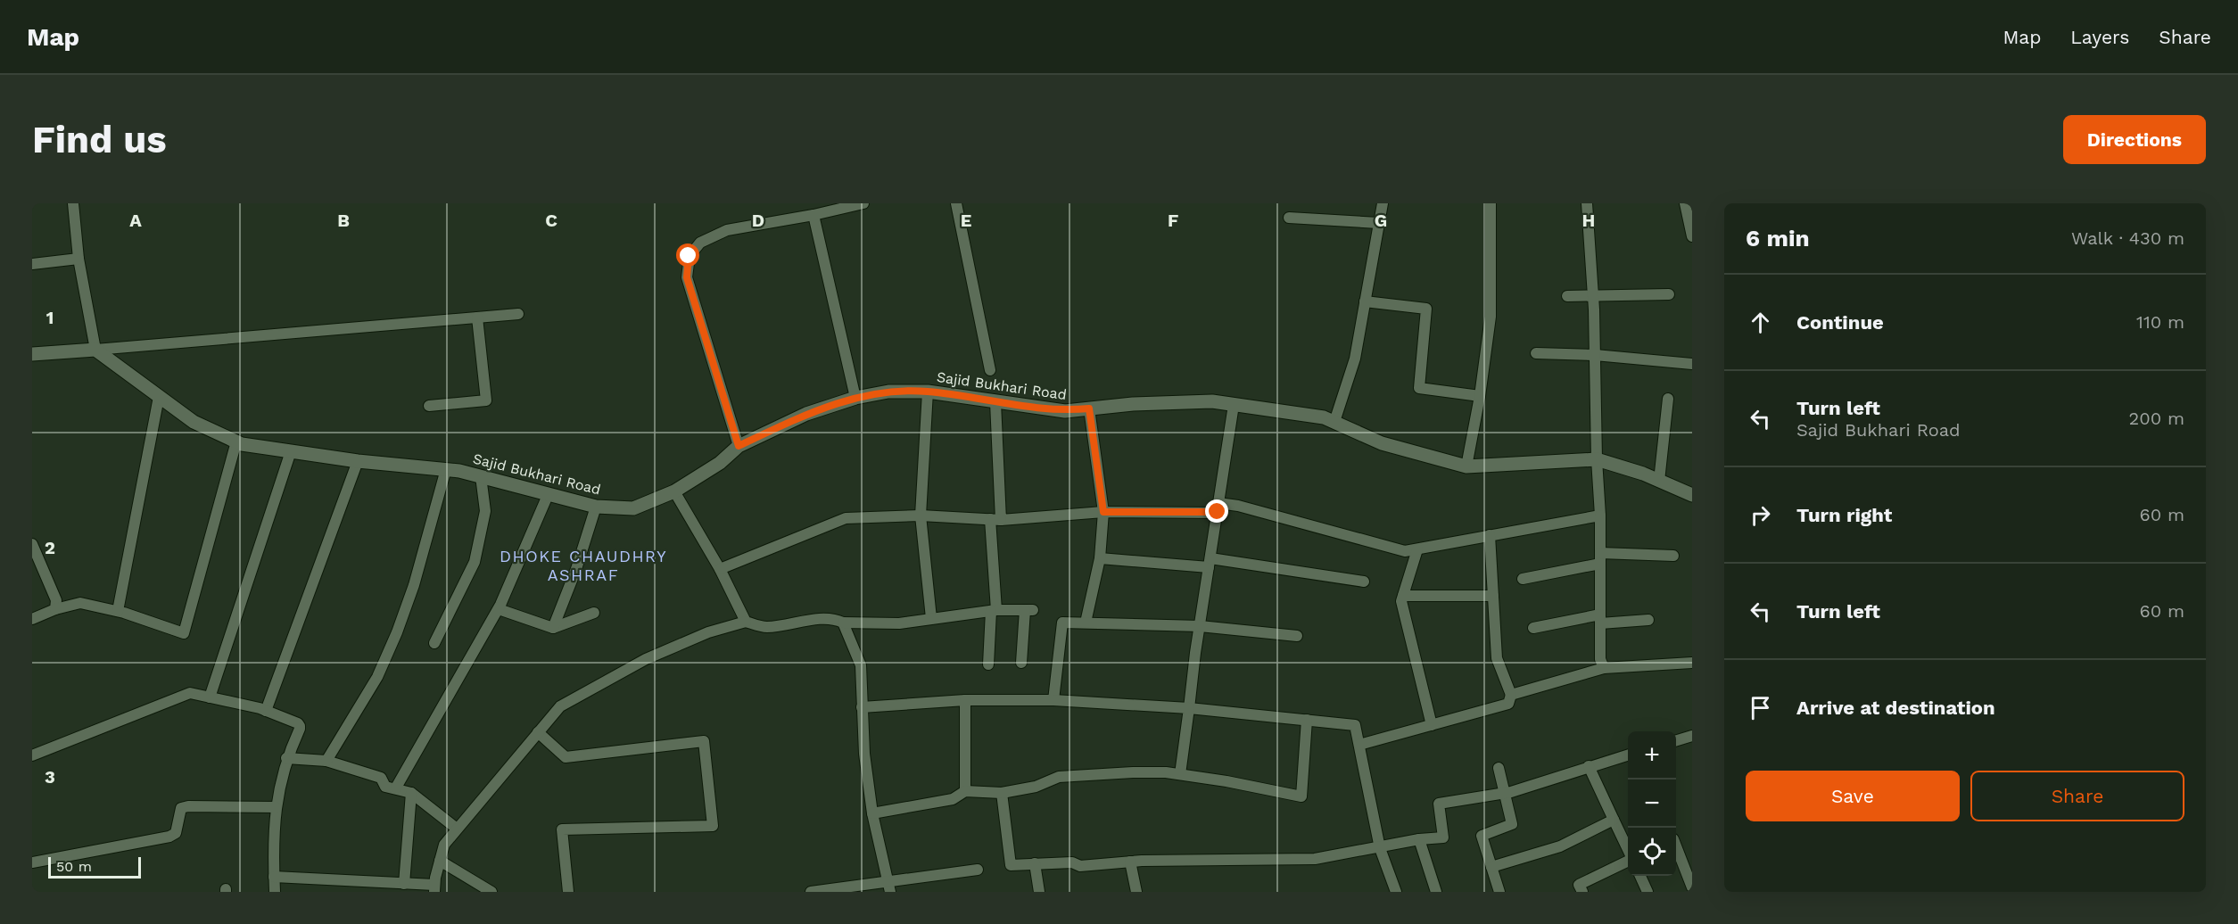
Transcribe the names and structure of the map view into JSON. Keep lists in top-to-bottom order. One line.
{"streets":{"street":["Sajid Bukhari Road"]},"districts":["DHOKE CHAUDHRY ASHRAF"],"scale_bar":"50 m","page":{"header":"Map","nav":["Map","Layers","Share"],"buttons":["Directions",["Save","Share"]],"title":"Find us","heading":["6 min","Walk · 430 m"],"list":[["Continue","110 m"],["Turn left","Sajid Bukhari Road","200 m"],["Turn right","60 m"],["Turn left","60 m"],"Arrive at destination"],"map_buttons":["+","−"],"scale":"50 m"},"grid":{"columns":["A","B","C","D","E","F","G","H"],"rows":["1","2","3"]}}
